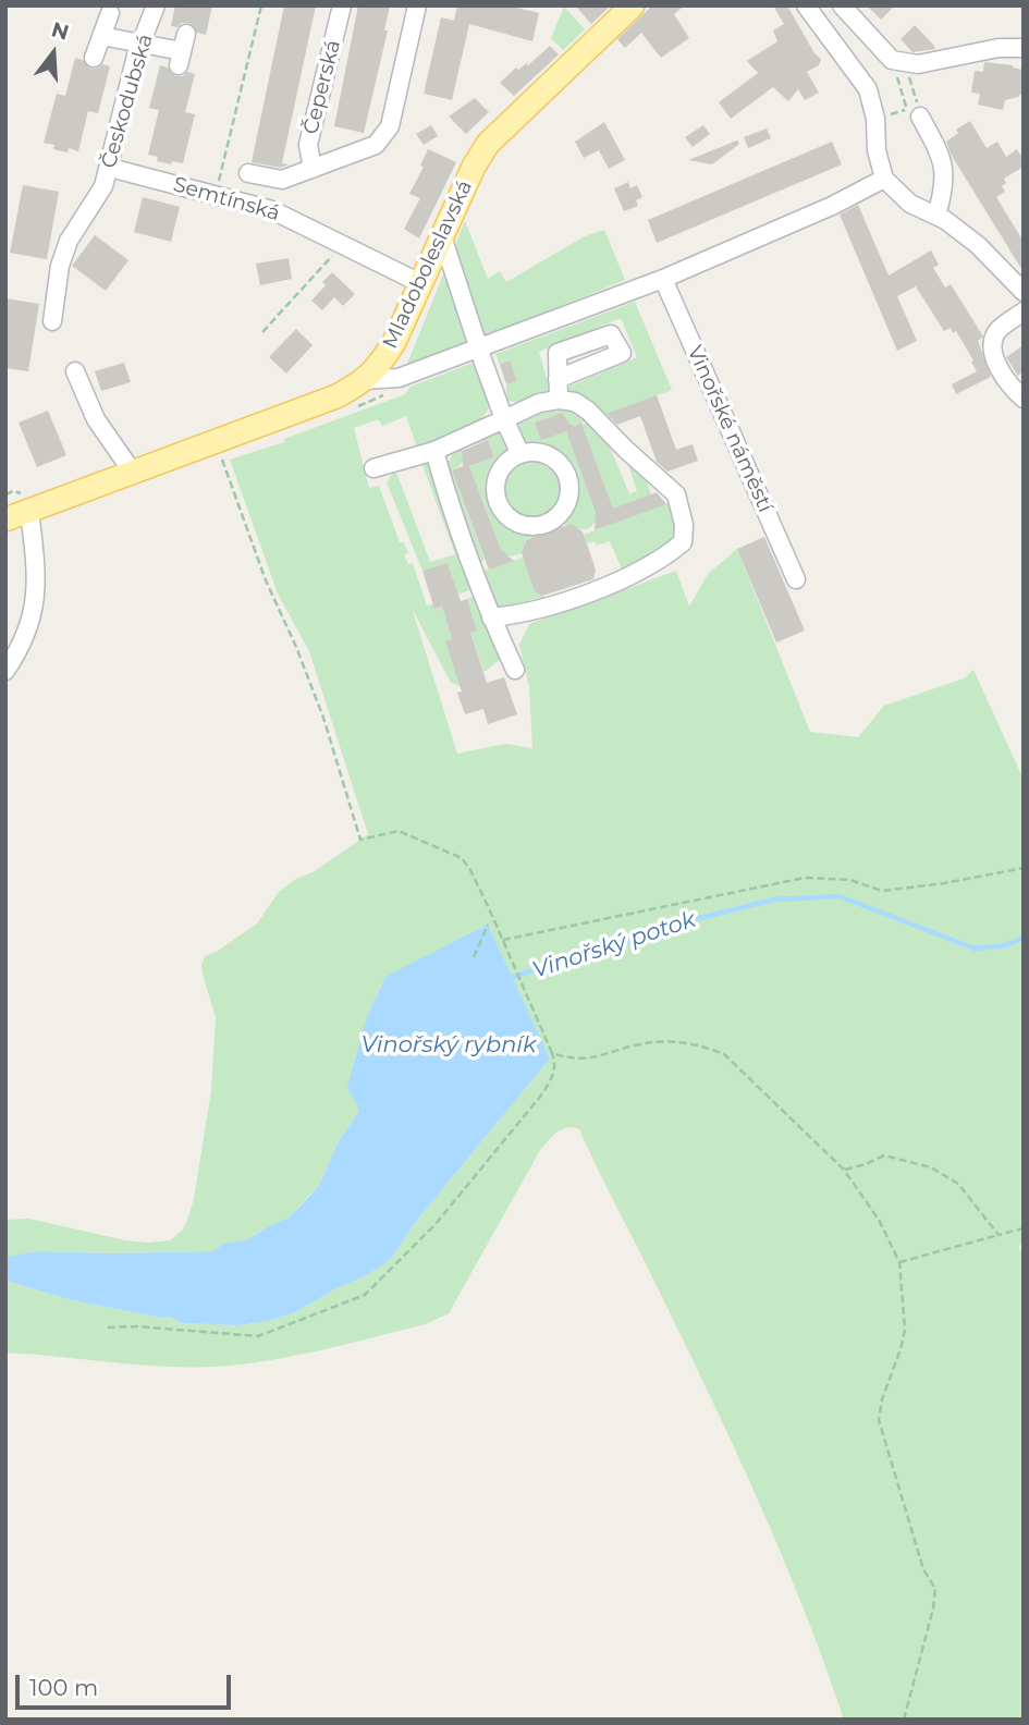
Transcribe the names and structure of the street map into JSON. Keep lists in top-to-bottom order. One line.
{"streets":{"main road":["Mladoboleslavská"],"street":["Čeperská","Českodubská","Semtínská","Vinořské náměstí"]},"crossings":[["Českodubská","Semtínská"],["Semtínská","Mladoboleslavská"]],"water":["Vinořský potok","Vinořský rybník"],"scale_bar":"100 m","north":"top"}
